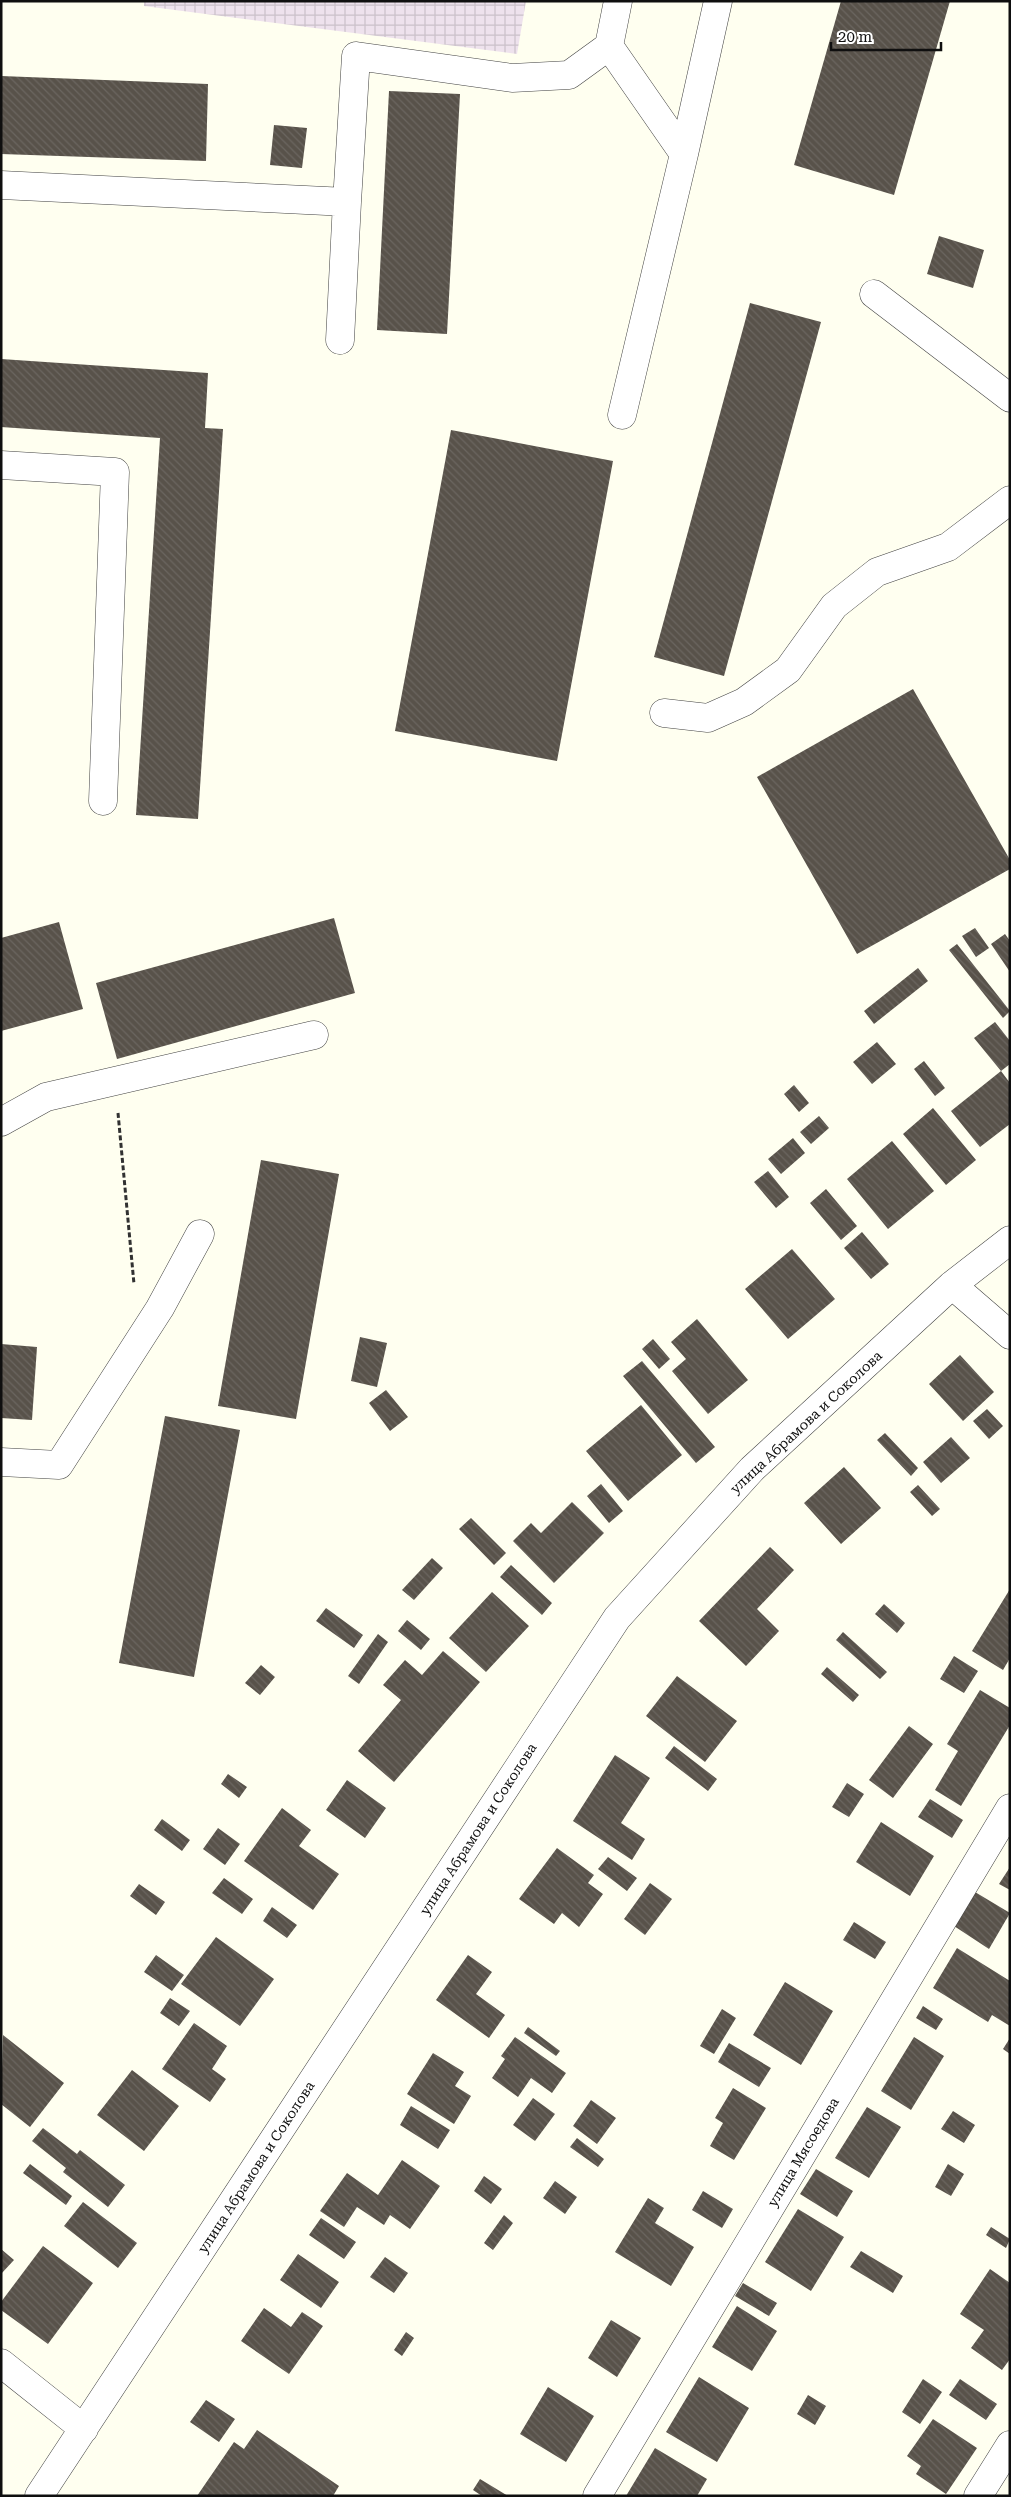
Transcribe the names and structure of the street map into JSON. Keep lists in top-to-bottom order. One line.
{"streets":{"street":["улица Абрамова и Соколова","улица Мясоедова"]},"scale_bar":"20 m"}
